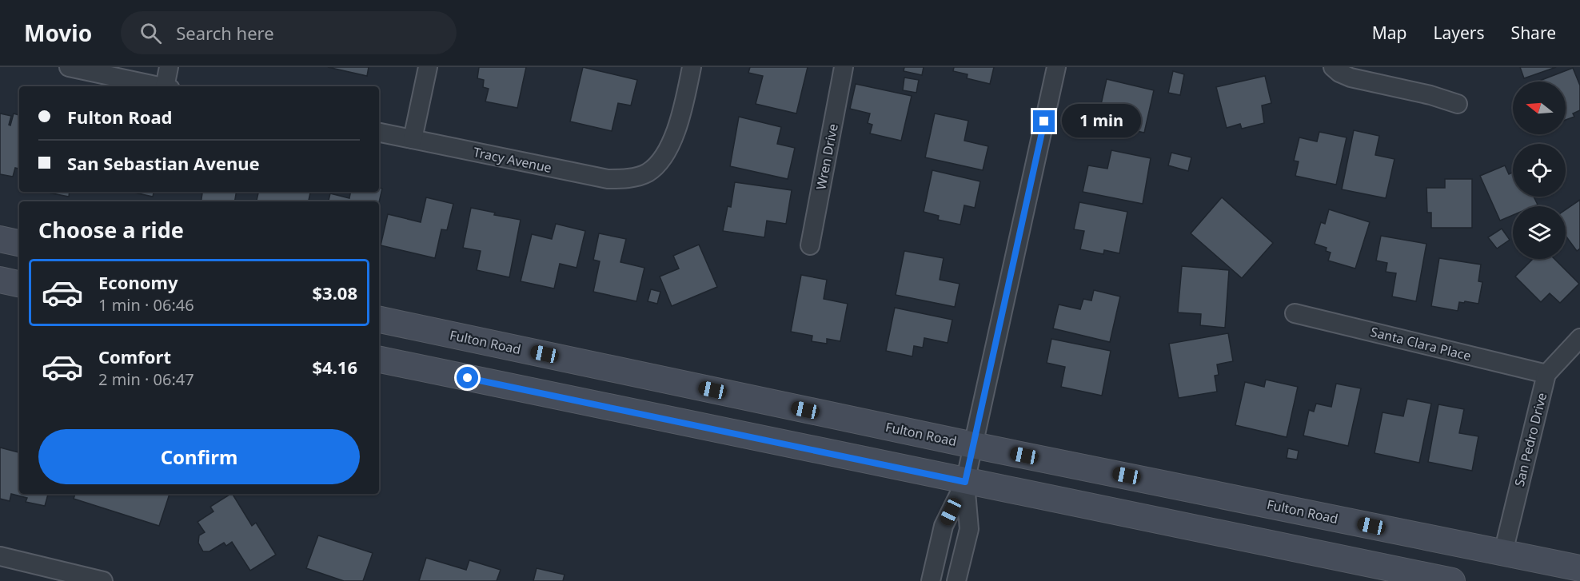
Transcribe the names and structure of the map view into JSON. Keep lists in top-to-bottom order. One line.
{"streets":{"main road":["Fulton Road"],"street":["Wren Drive","Tracy Avenue","Santa Clara Place","San Pedro Drive"]},"crossings":[["Fulton Road","San Pedro Drive"],["Santa Clara Place","San Pedro Drive"]],"north":"left","page":{"header":"Movio","search":"Search here","nav":["Map","Layers","Share"],"banner":["Fulton Road","San Sebastian Avenue"],"bubble":"1 min","heading":"Choose a ride","list":[{"name":"Economy","note":"1 min · 06:46","value":"$3.08"},{"name":"Comfort","note":"2 min · 06:47","value":"$4.16"}],"buttons":"Confirm"}}
